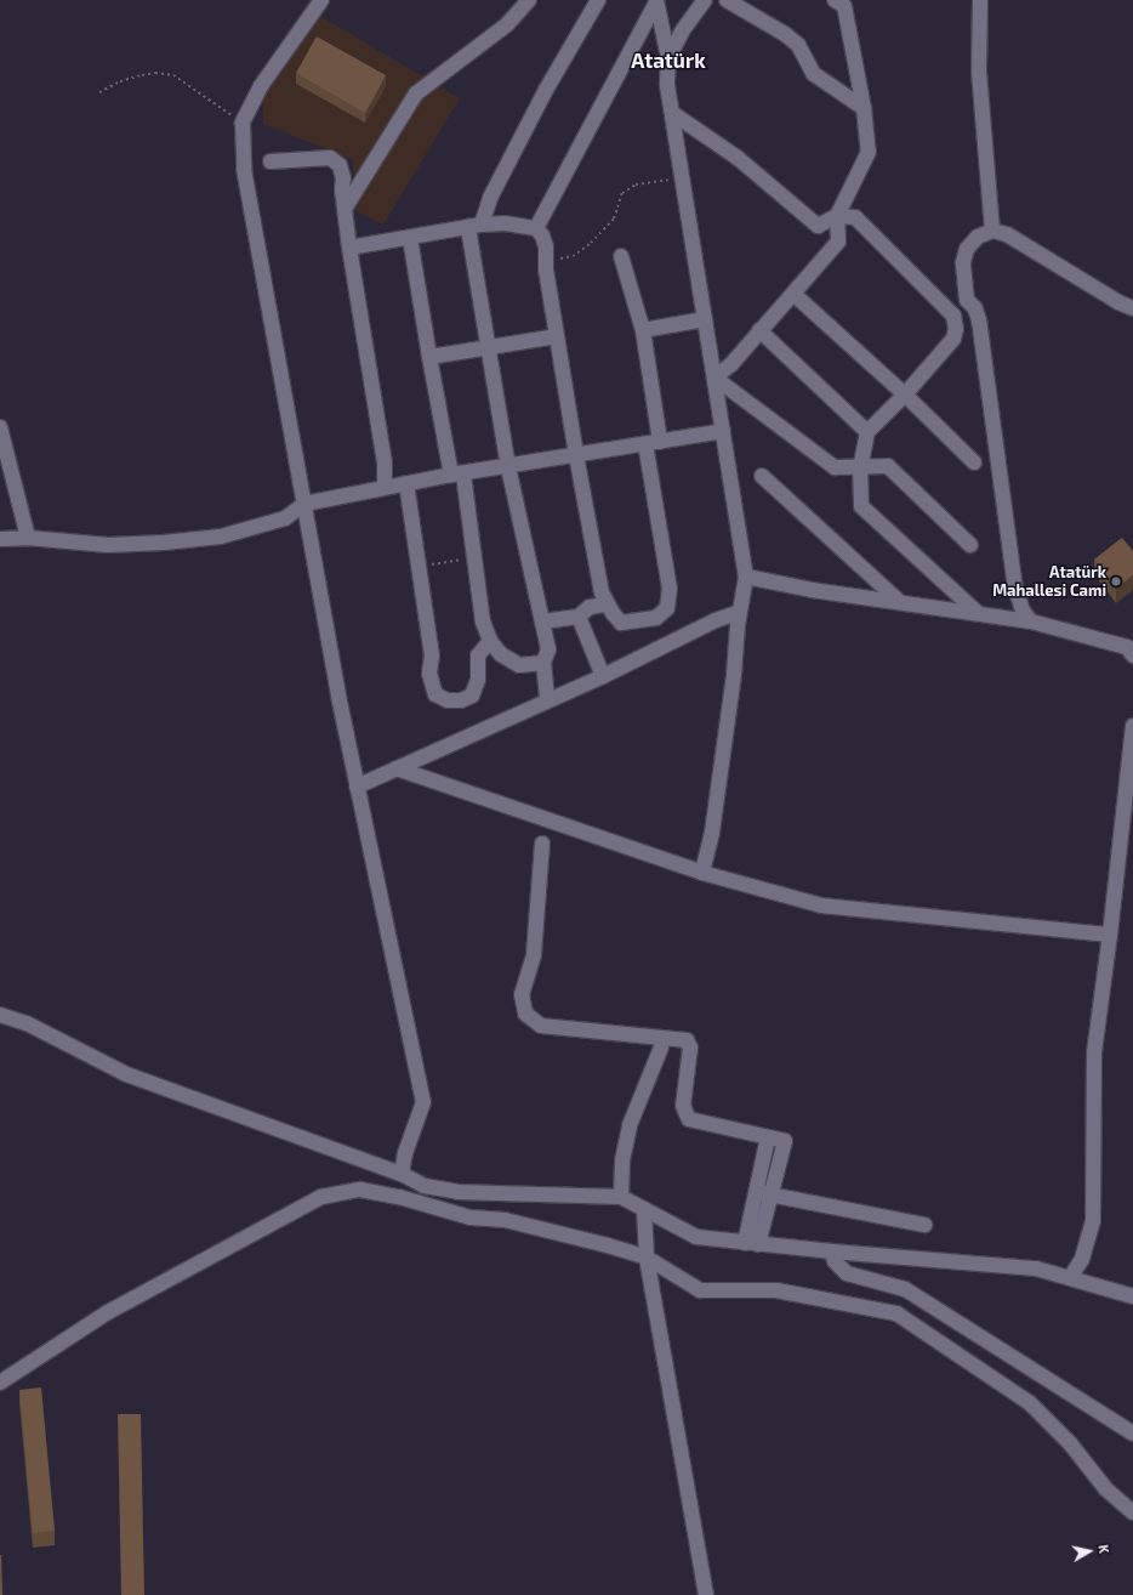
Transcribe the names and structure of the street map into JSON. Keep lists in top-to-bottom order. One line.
{"districts":["Atatürk"],"places":["Atatürk Mahallesi Cami"],"north":"right"}
